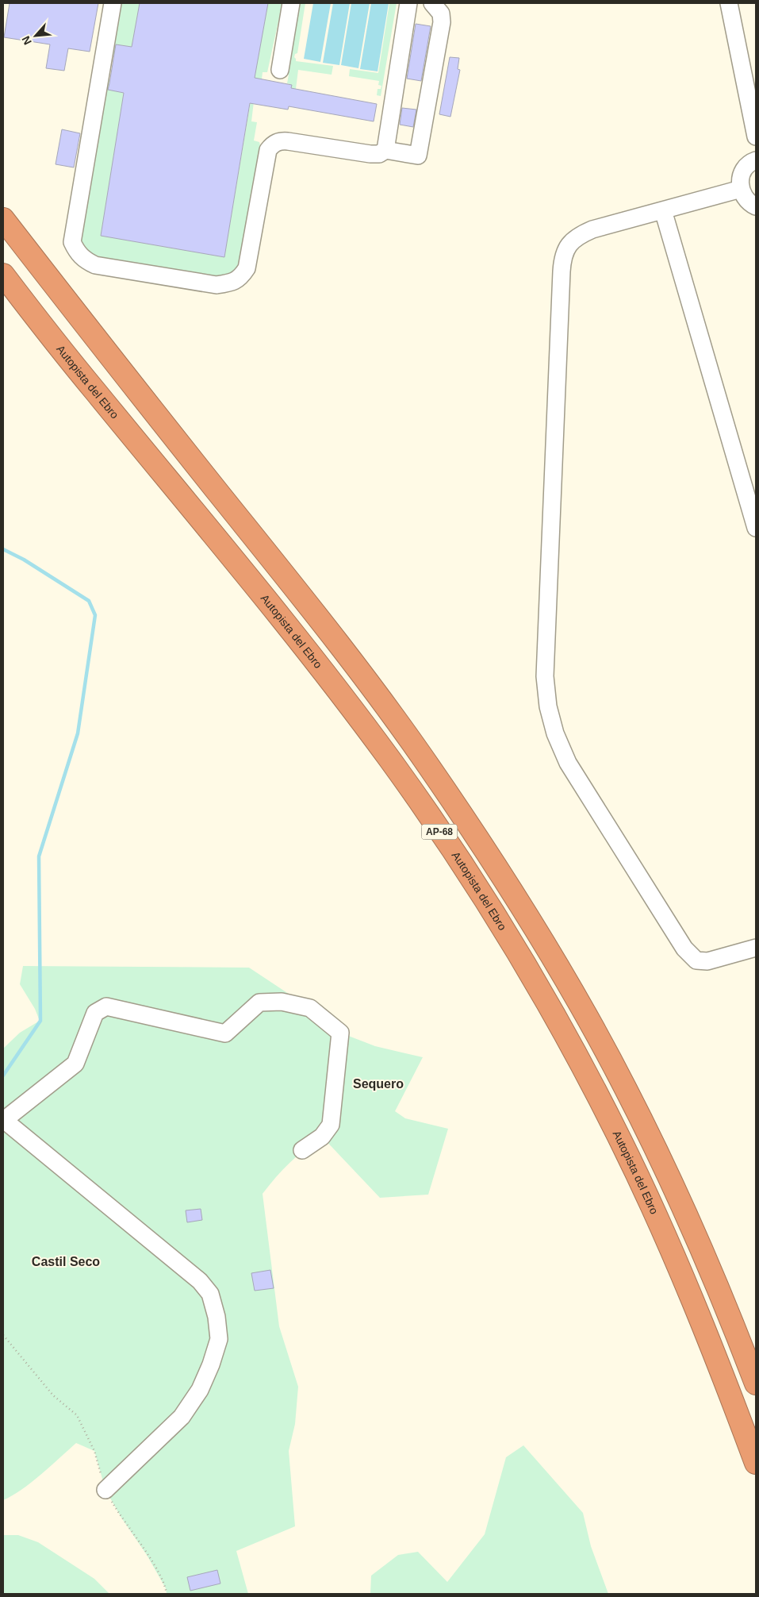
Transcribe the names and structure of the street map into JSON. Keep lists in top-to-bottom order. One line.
{"streets":{"highway":["Autopista del Ebro","AP-68"]},"districts":["Sequero","Castil Seco"],"north":"bottom left"}
